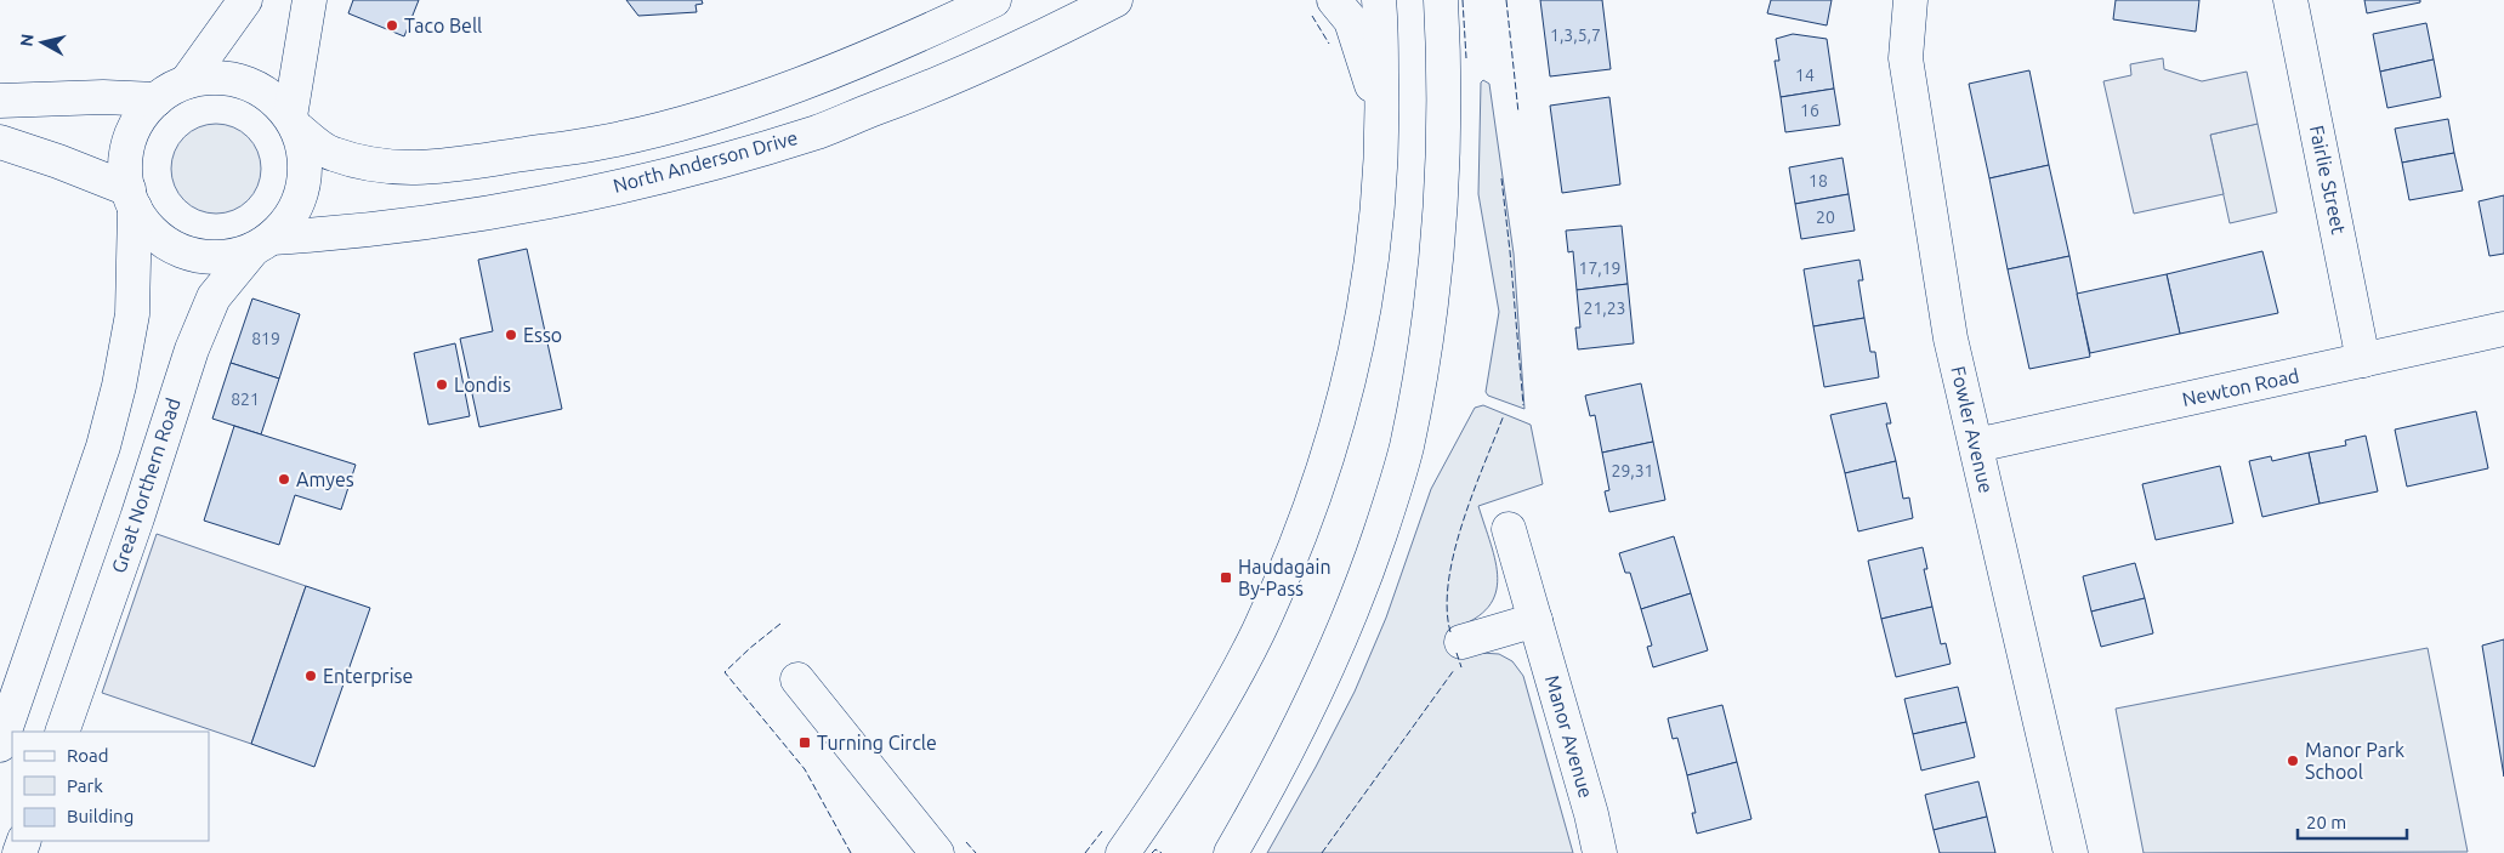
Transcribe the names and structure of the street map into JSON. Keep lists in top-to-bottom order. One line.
{"streets":{"main road":["North Anderson Drive","Fairlie Street","Newton Road","Fowler Avenue","Great Northern Road","Manor Avenue"]},"crossings":[["North Anderson Drive","Great Northern Road"],["Fairlie Street","Newton Road"],["Newton Road","Fowler Avenue"]],"places":{"other":["Taco Bell","Esso","Londis","Amyes","Enterprise","Manor Park School"],"transit":["Haudagain By-Pass","Turning Circle"]},"house_numbers":["1,3,5,7","14","16","18","20","17,19","21,23","819","821","29,31"],"legend":["Road","Park","Building"],"scale_bar":"20 m","north":"left"}
